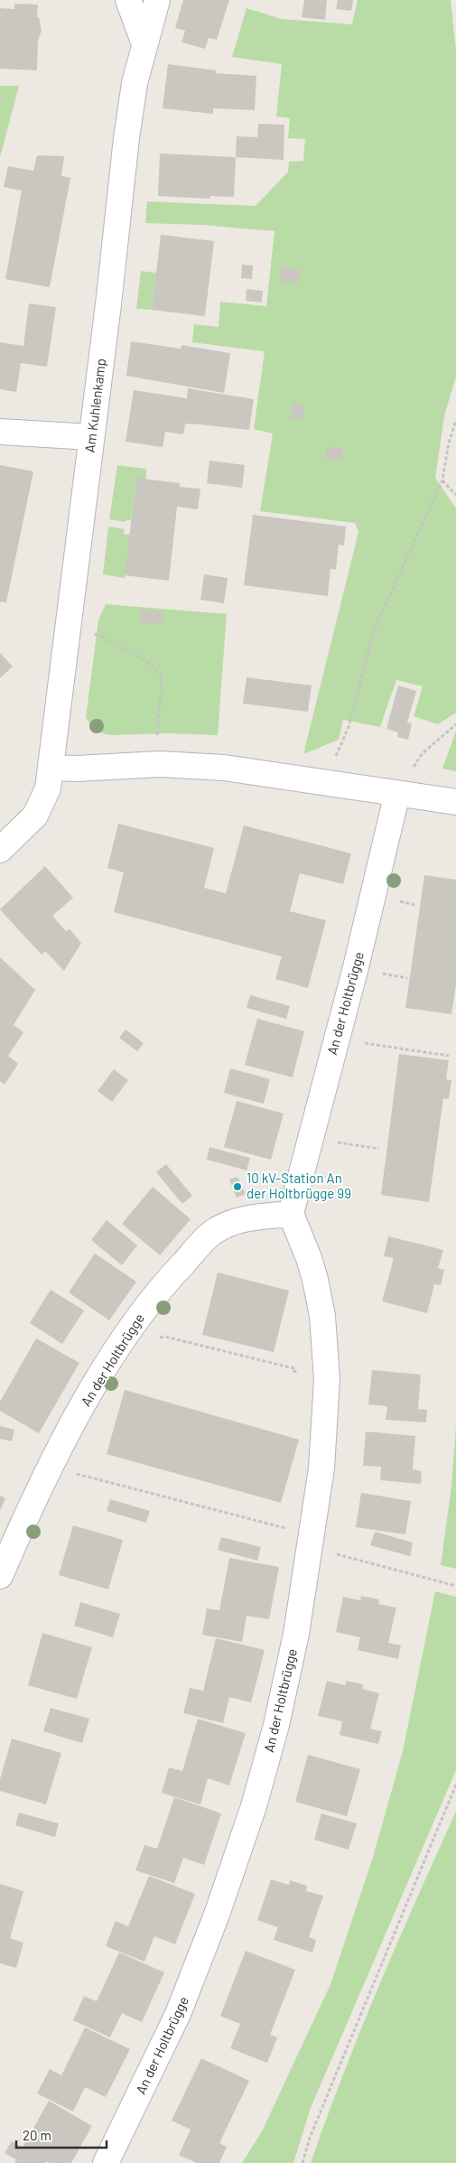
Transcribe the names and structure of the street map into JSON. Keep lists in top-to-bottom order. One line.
{"streets":{"street":["Am Kuhlenkamp","An der Holtbrügge"]},"places":["10 kV-Station An der Holtbrügge 99"],"scale_bar":"20 m"}
